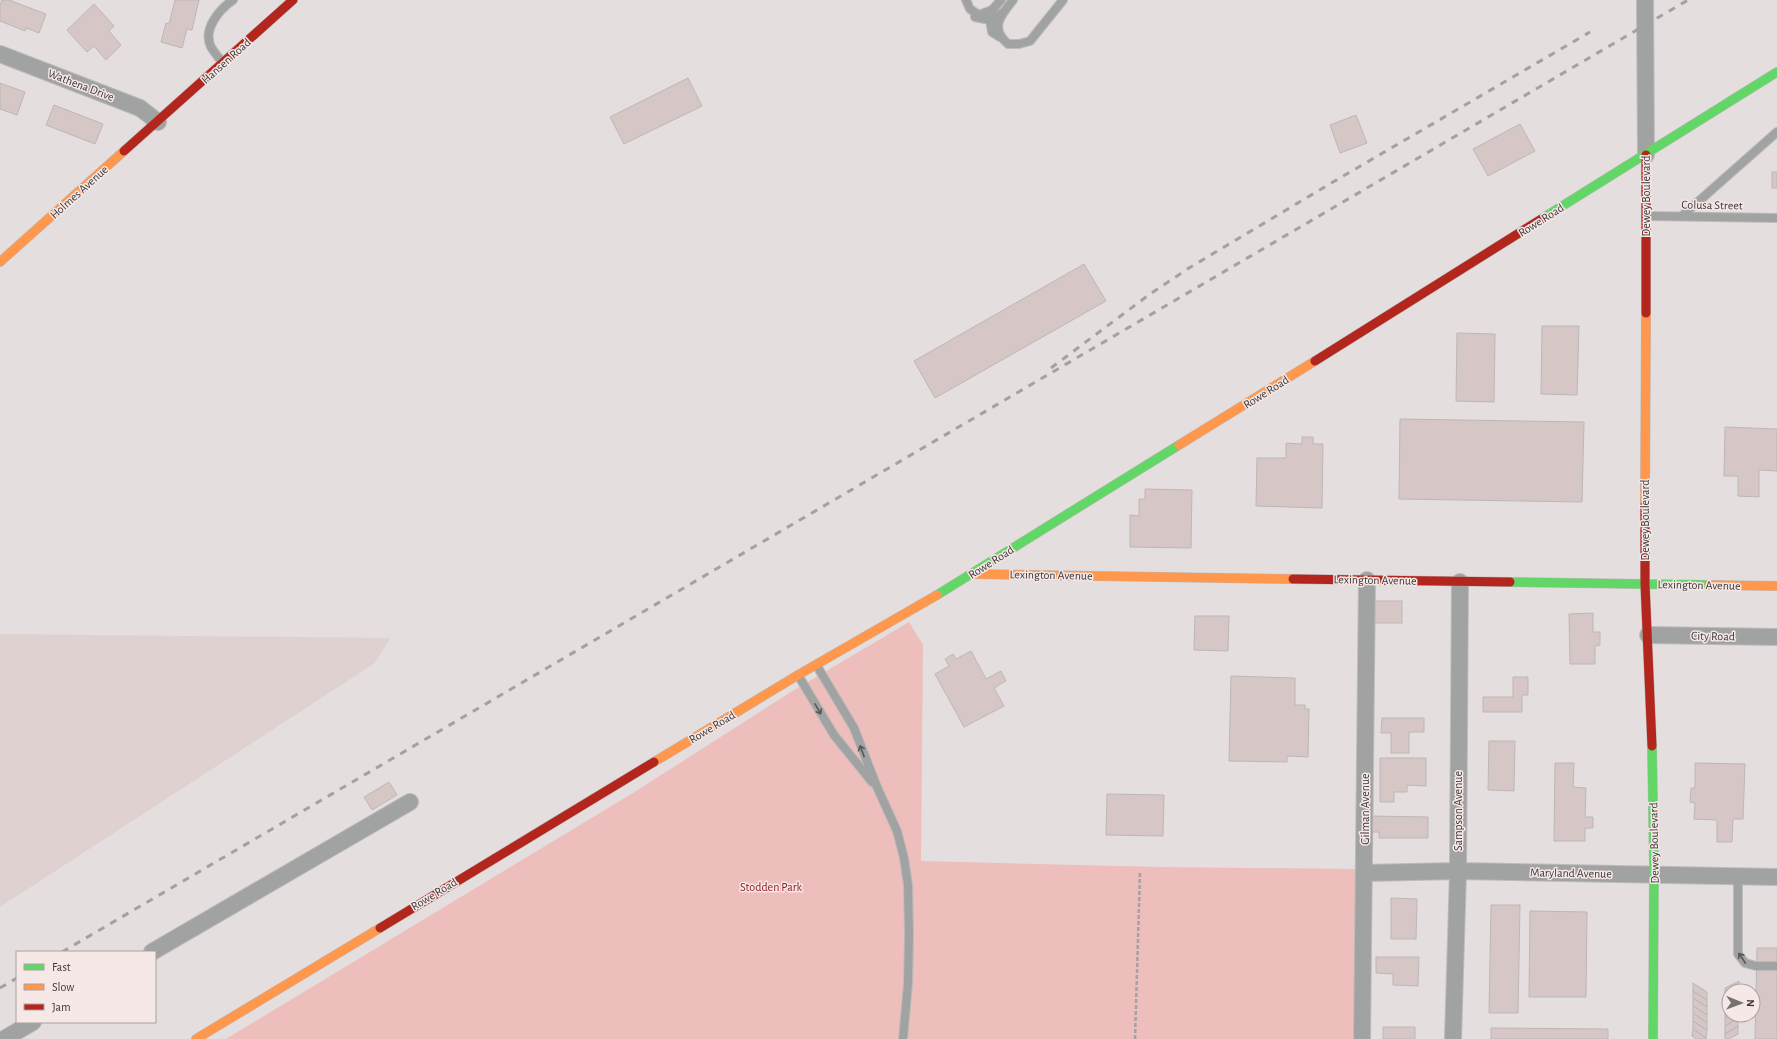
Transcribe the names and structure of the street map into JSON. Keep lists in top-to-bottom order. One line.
{"streets":{"street":["Hansen Road","Wathena Drive","Holmes Avenue","Dewey Boulevard","Rowe Road","Lexington Avenue","City Road","Gilman Avenue","Sampson Avenue","Maryland Avenue"],"lane":["Colusa Street"]},"crossings":[["Hansen Road","Wathena Drive"],["Hansen Road","Holmes Avenue"],["Wathena Drive","Holmes Avenue"],["Dewey Boulevard","Colusa Street"],["Dewey Boulevard","Rowe Road"],["Dewey Boulevard","Lexington Avenue"],["Dewey Boulevard","City Road"],["Dewey Boulevard","Maryland Avenue"],["Rowe Road","Lexington Avenue"],["Lexington Avenue","Gilman Avenue"],["Lexington Avenue","Sampson Avenue"],["Gilman Avenue","Maryland Avenue"],["Sampson Avenue","Maryland Avenue"]],"parks":["Stodden Park"],"legend":["Fast","Slow","Jam"],"north":"right"}
